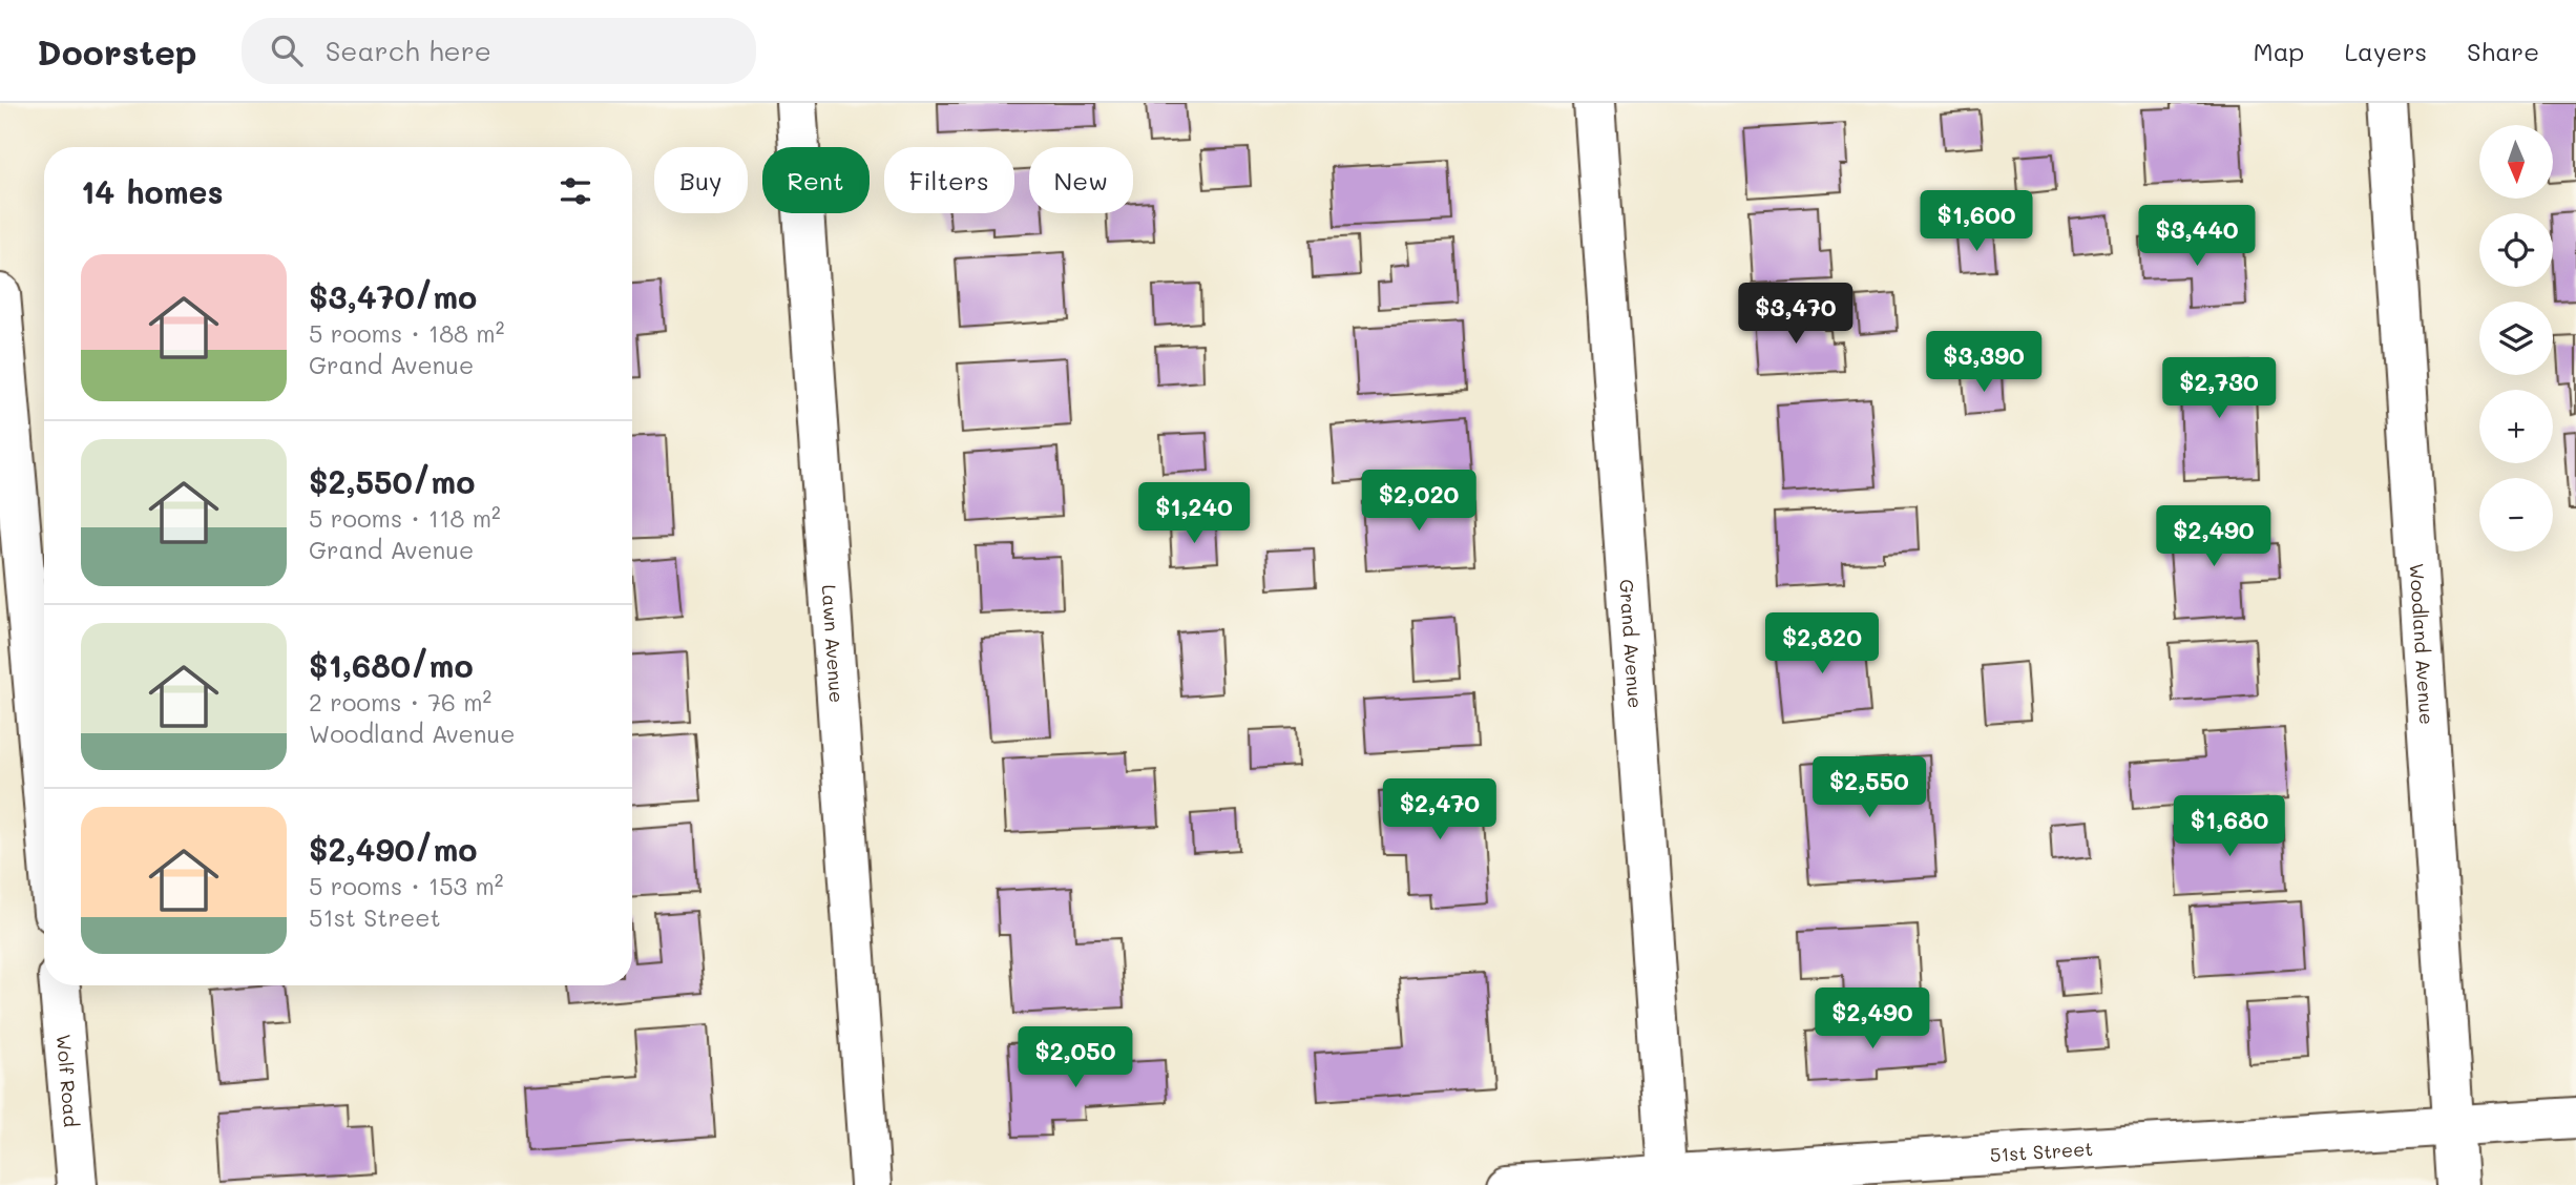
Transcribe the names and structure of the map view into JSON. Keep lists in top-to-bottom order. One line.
{"streets":{"street":["Lawn Avenue","Grand Avenue","Woodland Avenue","Wolf Road","51st Street"]},"crossings":[["Grand Avenue","51st Street"],["Woodland Avenue","51st Street"]],"north":"bottom","page":{"header":"Doorstep","search":"Search here","nav":["Map","Layers","Share"],"map_buttons":["+","−"],"chip":["Buy","Rent","Filters","New"],"heading":"14 homes","price":["$1,600","$3,440","$3,470","$3,390","$2,730","$2,020","$1,240","$2,490","$2,820","$2,550","$2,470","$1,680","$2,490","$2,050"],"list":[{"name":"$3,470/mo","note":"5 rooms · 188 m² · Grand Avenue"},{"name":"$2,550/mo","note":"5 rooms · 118 m² · Grand Avenue"},{"name":"$1,680/mo","note":"2 rooms · 76 m² · Woodland Avenue"},{"name":"$2,490/mo","note":"5 rooms · 153 m² · 51st Street"}]}}
